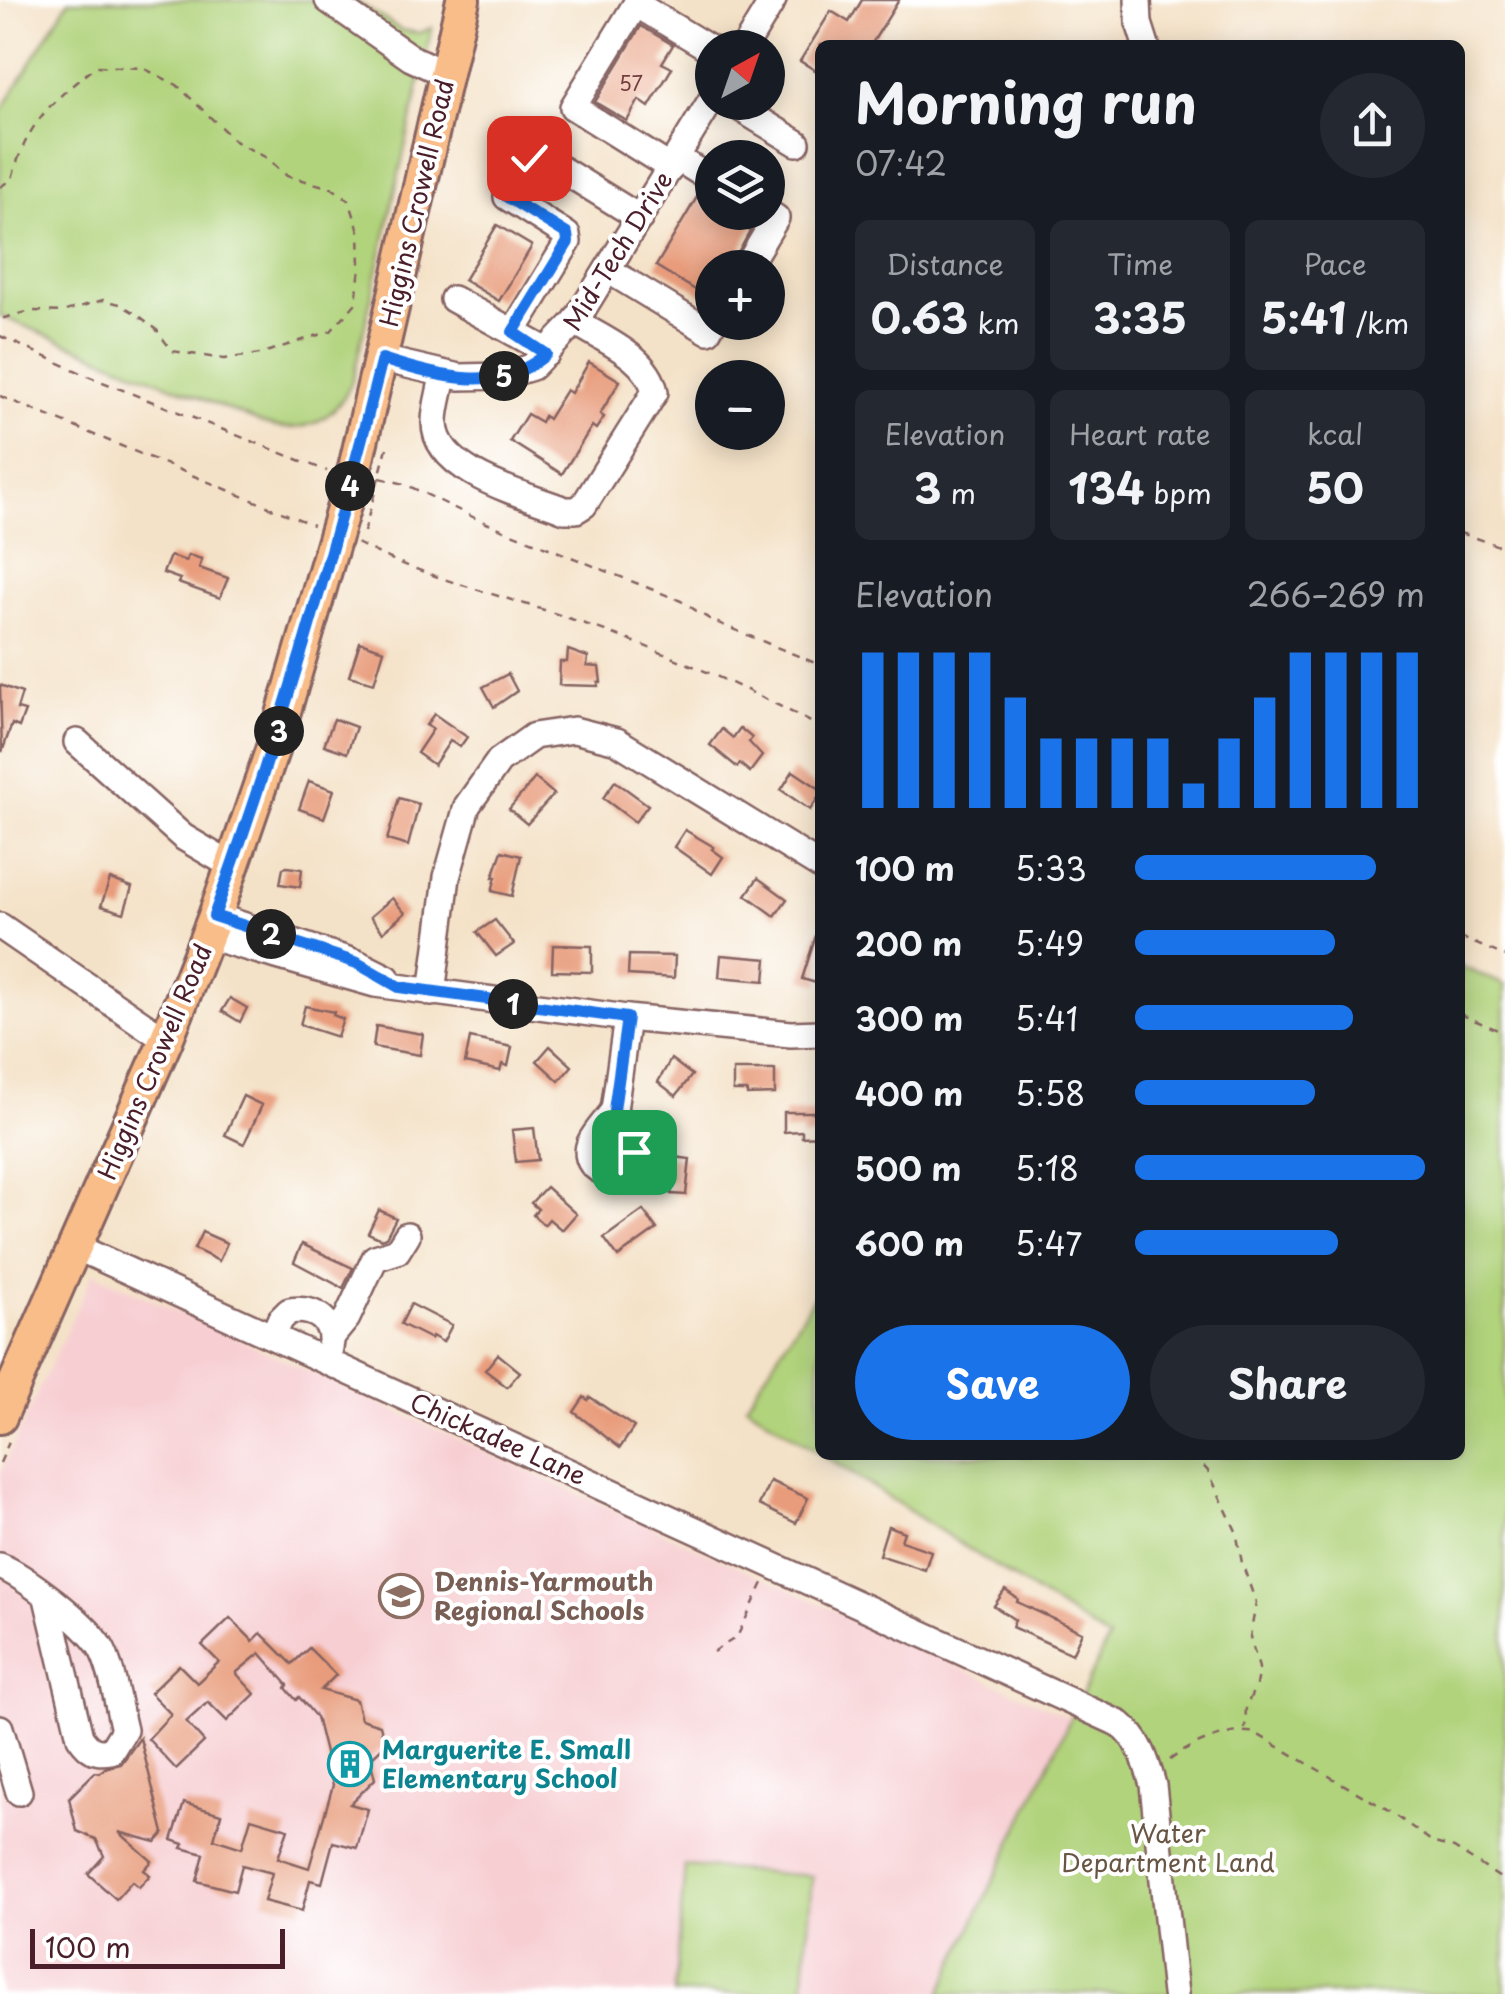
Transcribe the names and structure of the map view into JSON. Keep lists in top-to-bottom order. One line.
{"streets":{"main road":["Higgins Crowell Road"],"street":["Mid-Tech Drive","Chickadee Lane"]},"crossings":[["Higgins Crowell Road","Mid-Tech Drive"],["Higgins Crowell Road","Chickadee Lane"]],"parks":["Water Department Land"],"places":{"school or university":["Dennis-Yarmouth Regional Schools"],"building":["Marguerite E. Small Elementary School"]},"house_numbers":["57"],"scale_bar":"100 m","north":"top right","page":{"map_buttons":["+","−"],"heading":["Morning run","07:42"],"stats":[["Distance","0.63 km"],["Time","3:35"],["Pace","5:41 /km"],["Elevation","3 m"],["Heart rate","134 bpm"],["kcal","50"]],"pins":["5","4","3","2","1"],"chart":["Elevation","266–269 m"],"list":[{"name":"100 m","note":"5:33"},{"name":"200 m","note":"5:49"},{"name":"300 m","note":"5:41"},{"name":"400 m","note":"5:58"},{"name":"500 m","note":"5:18"},{"name":"600 m","note":"5:47"}],"buttons":["Save","Share"],"scale":"100 m"}}
